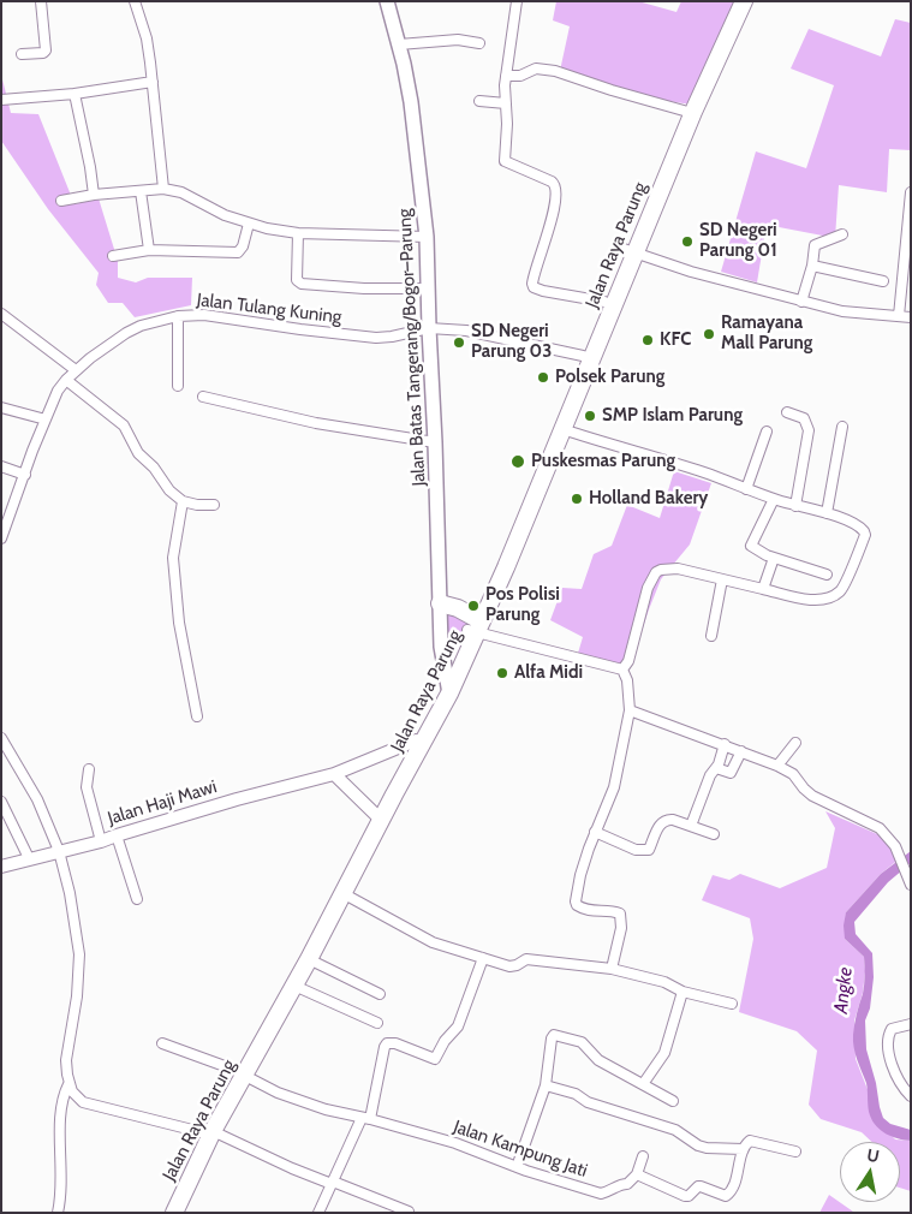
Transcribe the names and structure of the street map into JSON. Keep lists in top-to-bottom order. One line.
{"streets":{"highway":["Jalan Raya Parung"],"main road":["Jalan Batas Tangerang/Bogor–Parung"],"street":["Jalan Tulang Kuning","Jalan Haji Mawi","Jalan Kampung Jati"]},"crossings":[["Jalan Raya Parung","Jalan Tulang Kuning"],["Jalan Raya Parung","Jalan Batas Tangerang/Bogor–Parung"],["Jalan Raya Parung","Jalan Haji Mawi"],["Jalan Raya Parung","Jalan Kampung Jati"],["Jalan Tulang Kuning","Jalan Batas Tangerang/Bogor–Parung"]],"water":["Angke"],"places":["SD Negeri Parung 01","Ramayana Mall Parung","KFC","SD Negeri Parung 03","Polsek Parung","SMP Islam Parung","Puskesmas Parung","Holland Bakery","Pos Polisi Parung","Alfa Midi"],"north":"top"}
